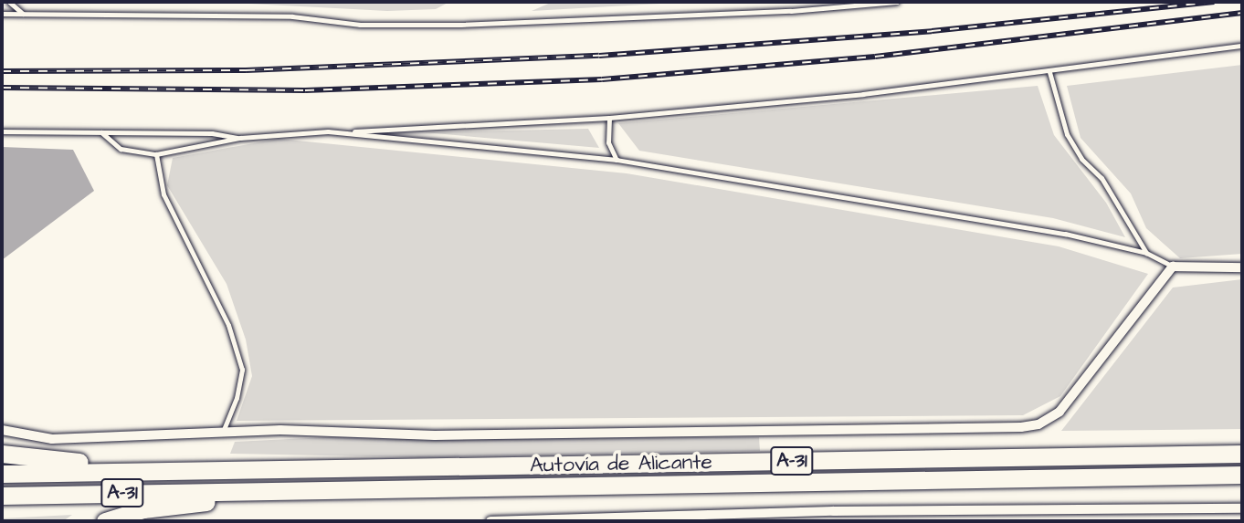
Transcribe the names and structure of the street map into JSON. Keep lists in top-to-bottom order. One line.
{"streets":{"highway":["A-31","Autovía de Alicante"]}}
